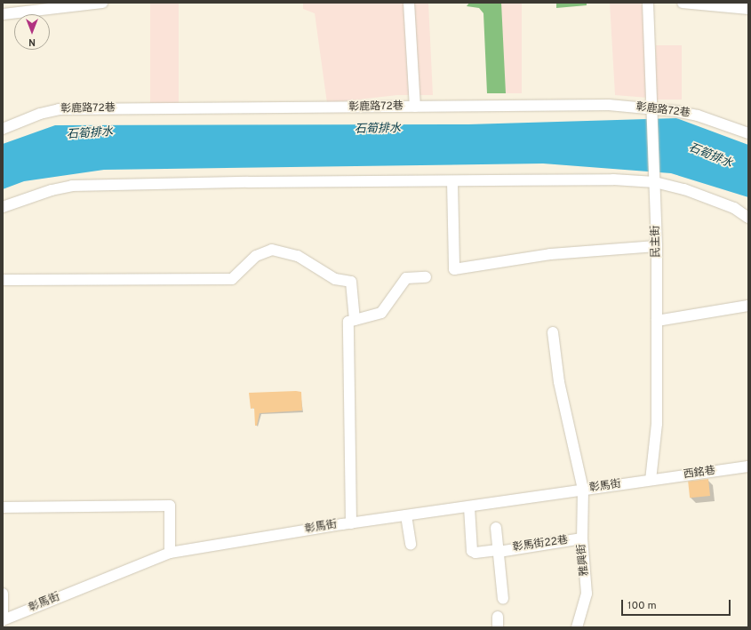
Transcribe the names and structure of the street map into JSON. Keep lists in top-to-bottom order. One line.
{"streets":{"street":["彰鹿路72巷","民主街","西銘巷","彰馬街","彰馬街22巷","雅興街"]},"crossings":[["彰鹿路72巷","民主街"],["民主街","西銘巷"],["民主街","彰馬街"],["西銘巷","彰馬街"],["彰馬街","彰馬街22巷"],["彰馬街","雅興街"],["彰馬街22巷","雅興街"]],"water":["石筍排水"],"scale_bar":"100 m","north":"bottom"}
